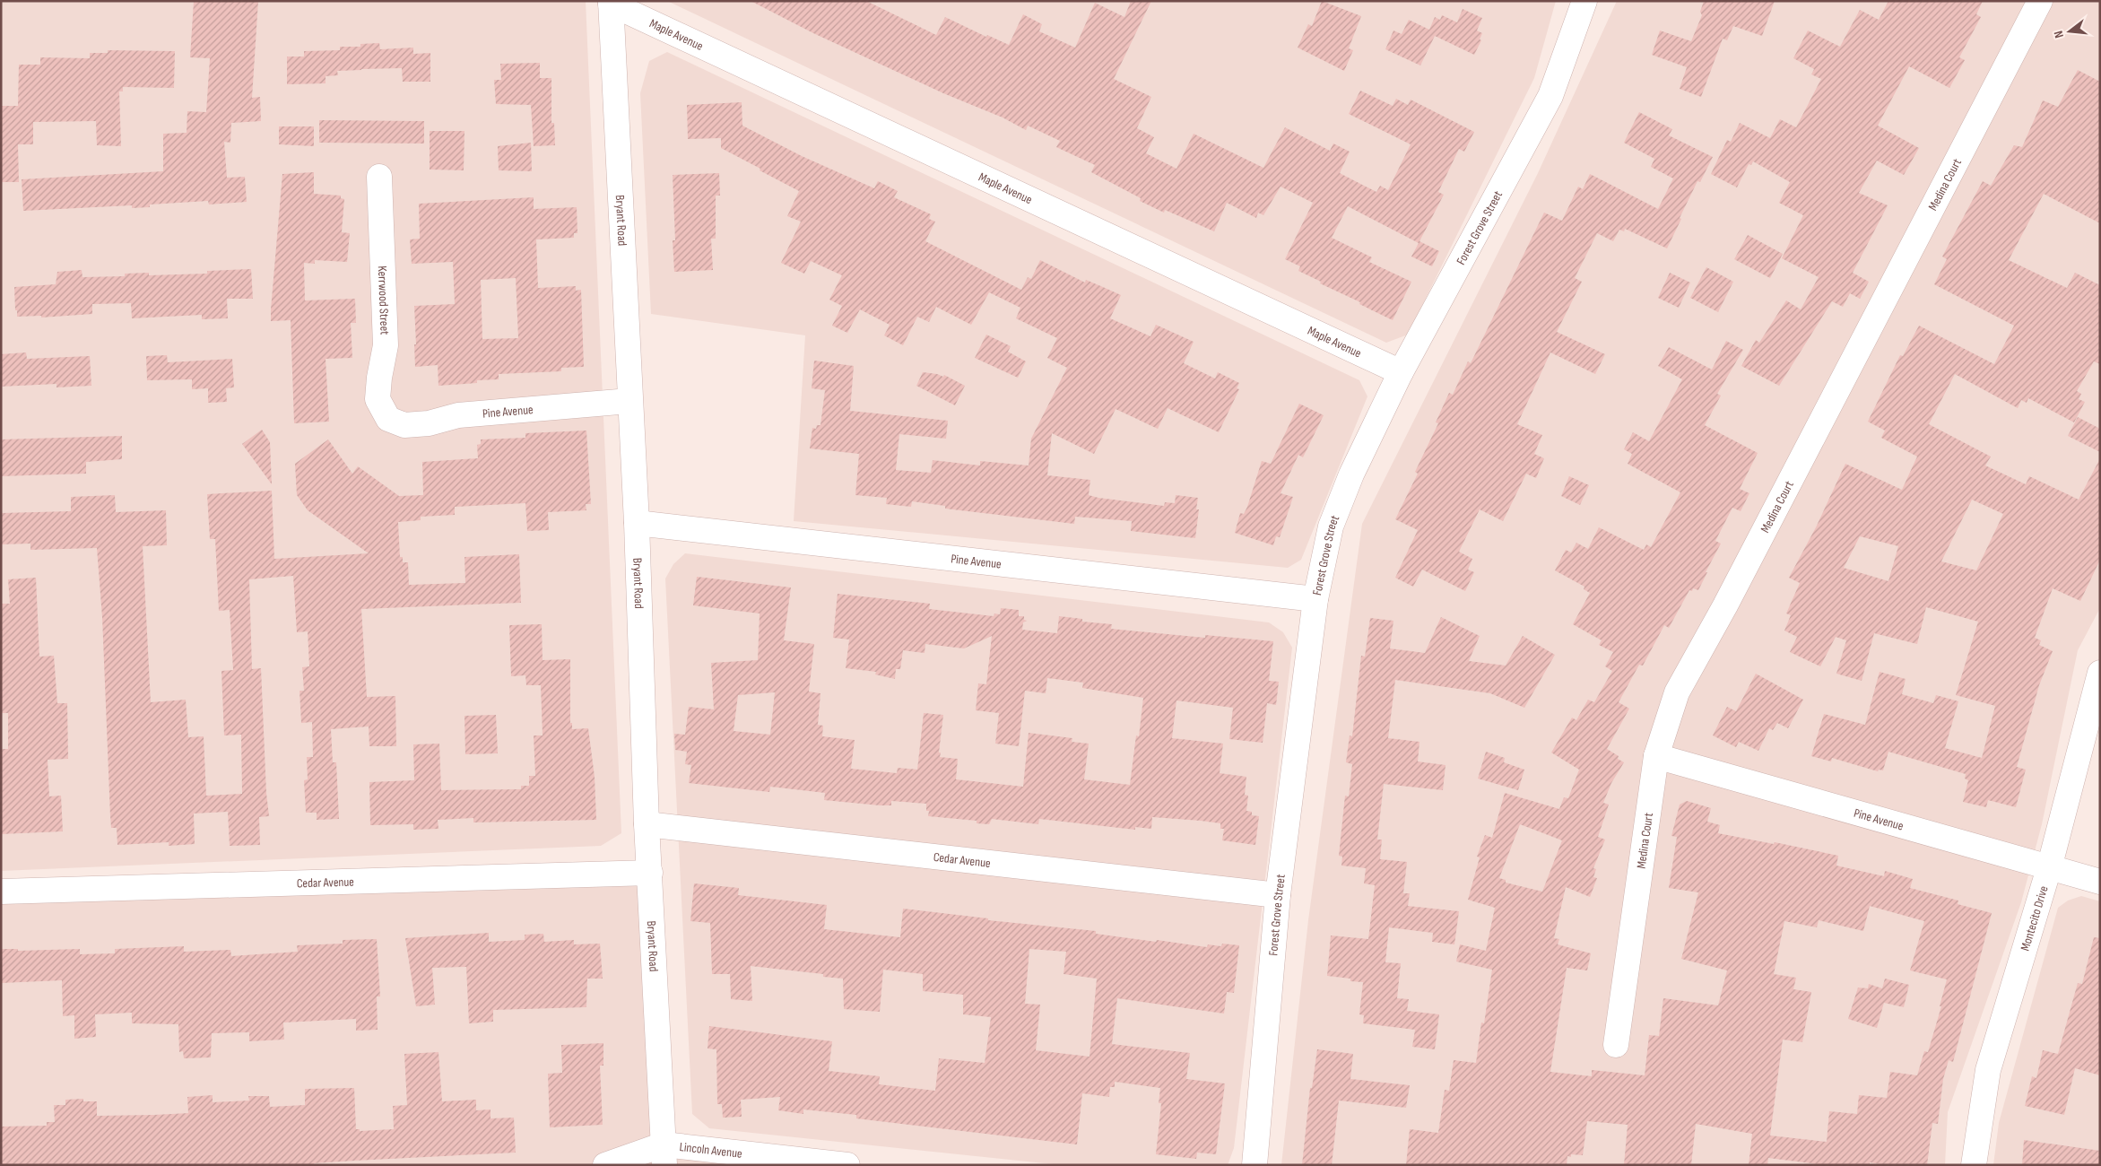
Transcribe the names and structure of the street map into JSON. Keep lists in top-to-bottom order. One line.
{"streets":{"street":["Maple Avenue","Medina Court","Bryant Road","Forest Grove Street","Kerrwood Street","Pine Avenue","Cedar Avenue","Montecito Drive","Lincoln Avenue"]},"crossings":[["Maple Avenue","Bryant Road"],["Maple Avenue","Forest Grove Street"],["Medina Court","Pine Avenue"],["Bryant Road","Pine Avenue"],["Bryant Road","Cedar Avenue"],["Bryant Road","Lincoln Avenue"],["Forest Grove Street","Pine Avenue"],["Forest Grove Street","Cedar Avenue"],["Kerrwood Street","Pine Avenue"],["Pine Avenue","Montecito Drive"]],"north":"left"}
